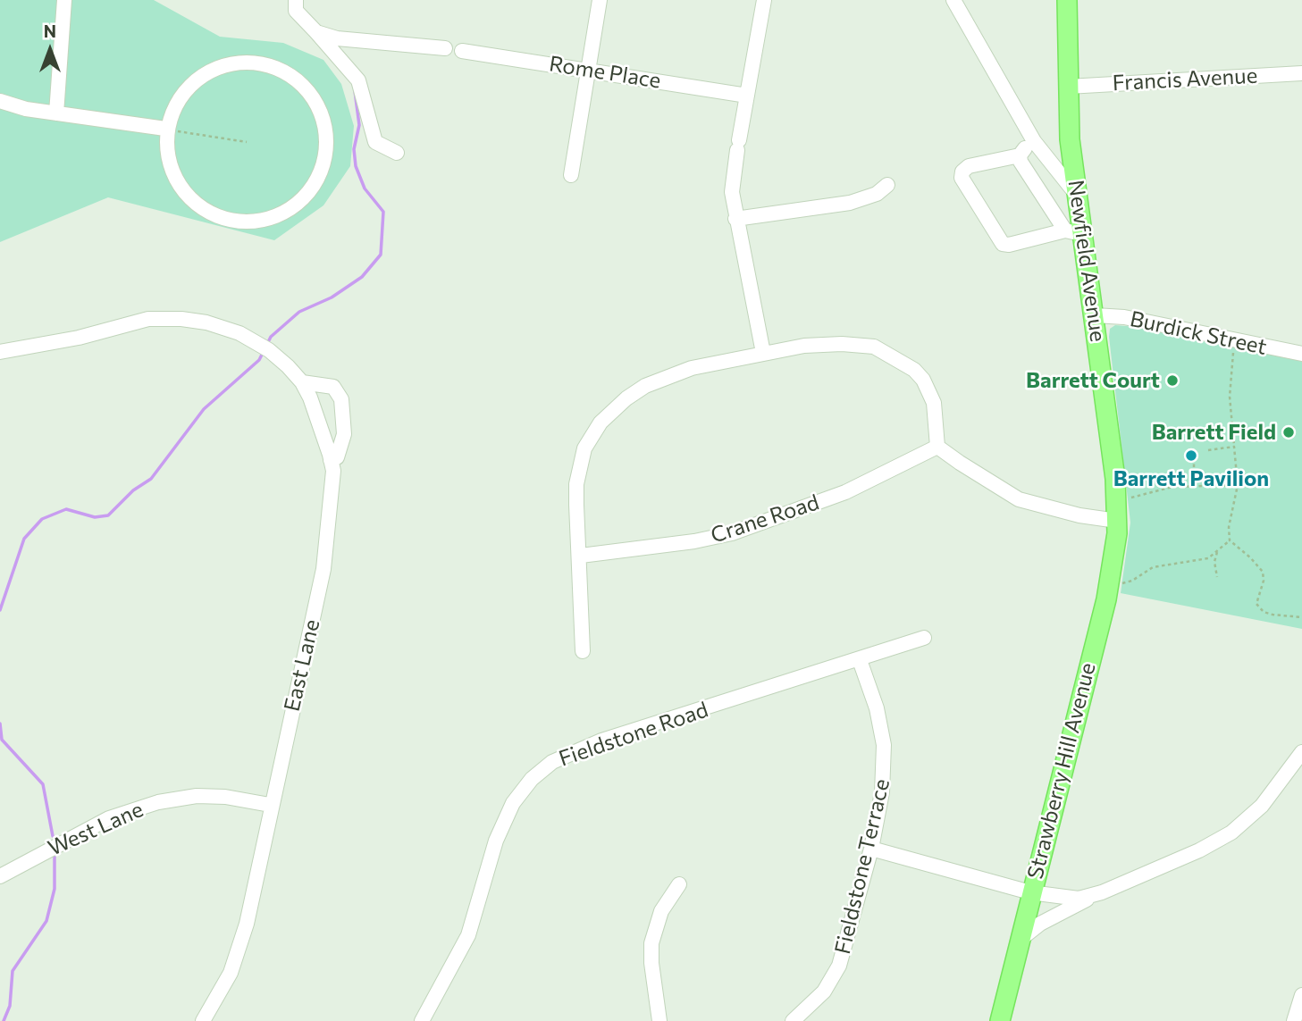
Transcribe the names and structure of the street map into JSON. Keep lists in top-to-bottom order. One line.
{"streets":{"main road":["Newfield Avenue","Strawberry Hill Avenue"],"street":["Rome Place","Francis Avenue","Burdick Street","Crane Road","East Lane","Fieldstone Road","West Lane","Fieldstone Terrace"]},"crossings":[["Francis Avenue","Newfield Avenue"],["Newfield Avenue","Burdick Street"],["Newfield Avenue","Strawberry Hill Avenue"],["East Lane","West Lane"],["Fieldstone Road","Fieldstone Terrace"]],"places":["Barrett Court","Barrett Field","Barrett Pavilion"],"north":"top"}
